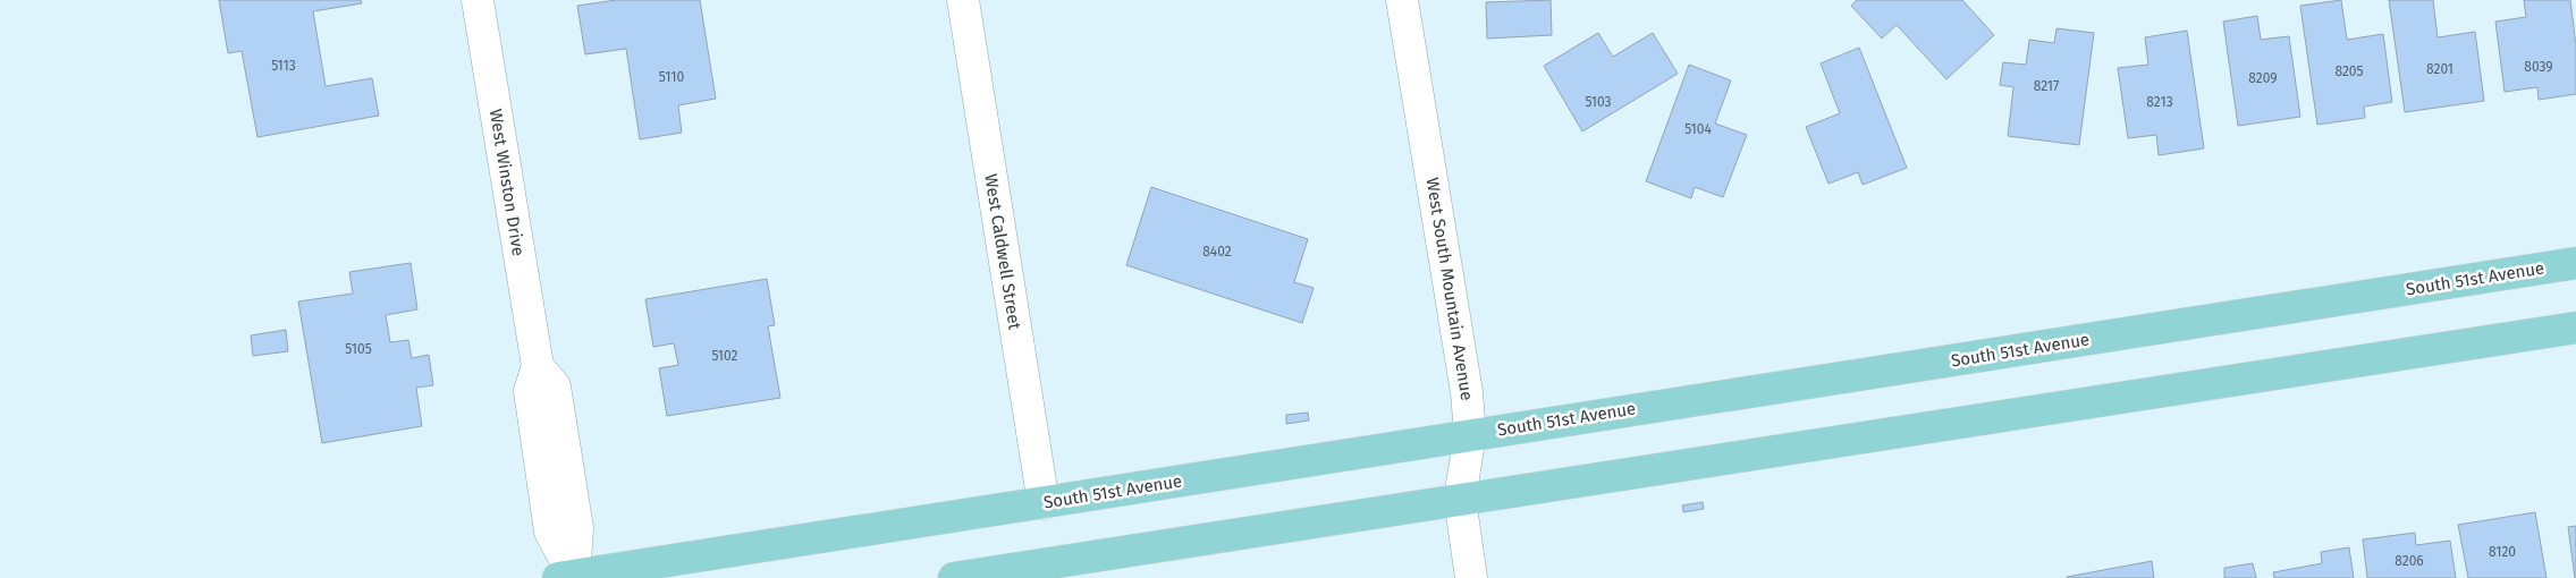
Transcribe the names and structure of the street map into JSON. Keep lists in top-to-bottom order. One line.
{"streets":{"main road":["South 51st Avenue"],"street":["West Winston Drive","West Caldwell Street","West South Mountain Avenue"]},"crossings":[["West Winston Drive","South 51st Avenue"],["West Caldwell Street","South 51st Avenue"],["South 51st Avenue","West South Mountain Avenue"]],"house_numbers":["5113","8039","8201","8205","5110","8209","8217","5103","8213","5104","8402","5105","5102","8120","8206"]}
